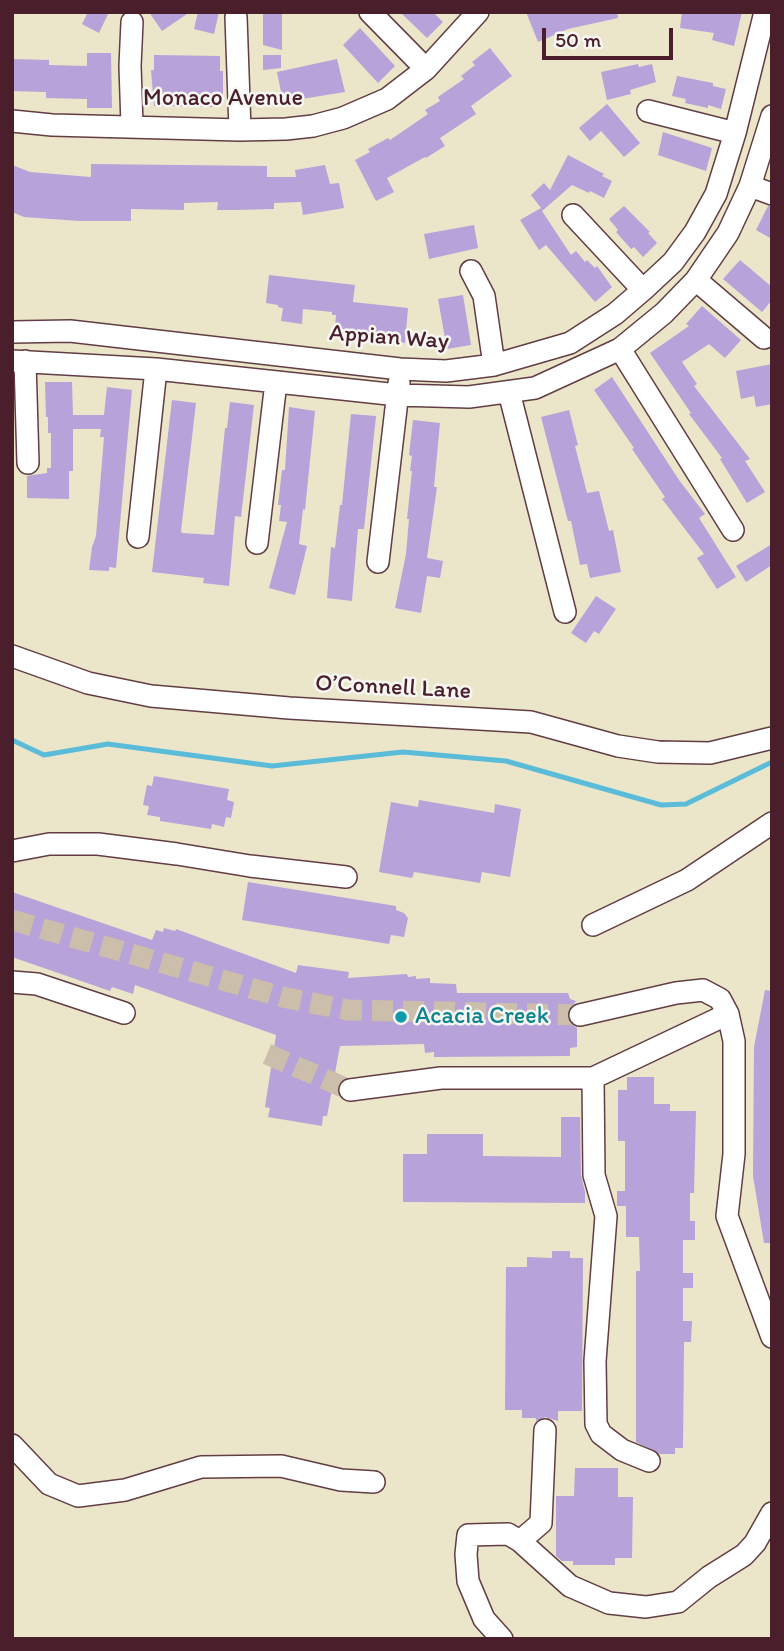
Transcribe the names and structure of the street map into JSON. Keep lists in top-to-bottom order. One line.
{"streets":{"street":["Monaco Avenue","Appian Way","O’Connell Lane"]},"places":["Acacia Creek"],"scale_bar":"50 m"}
